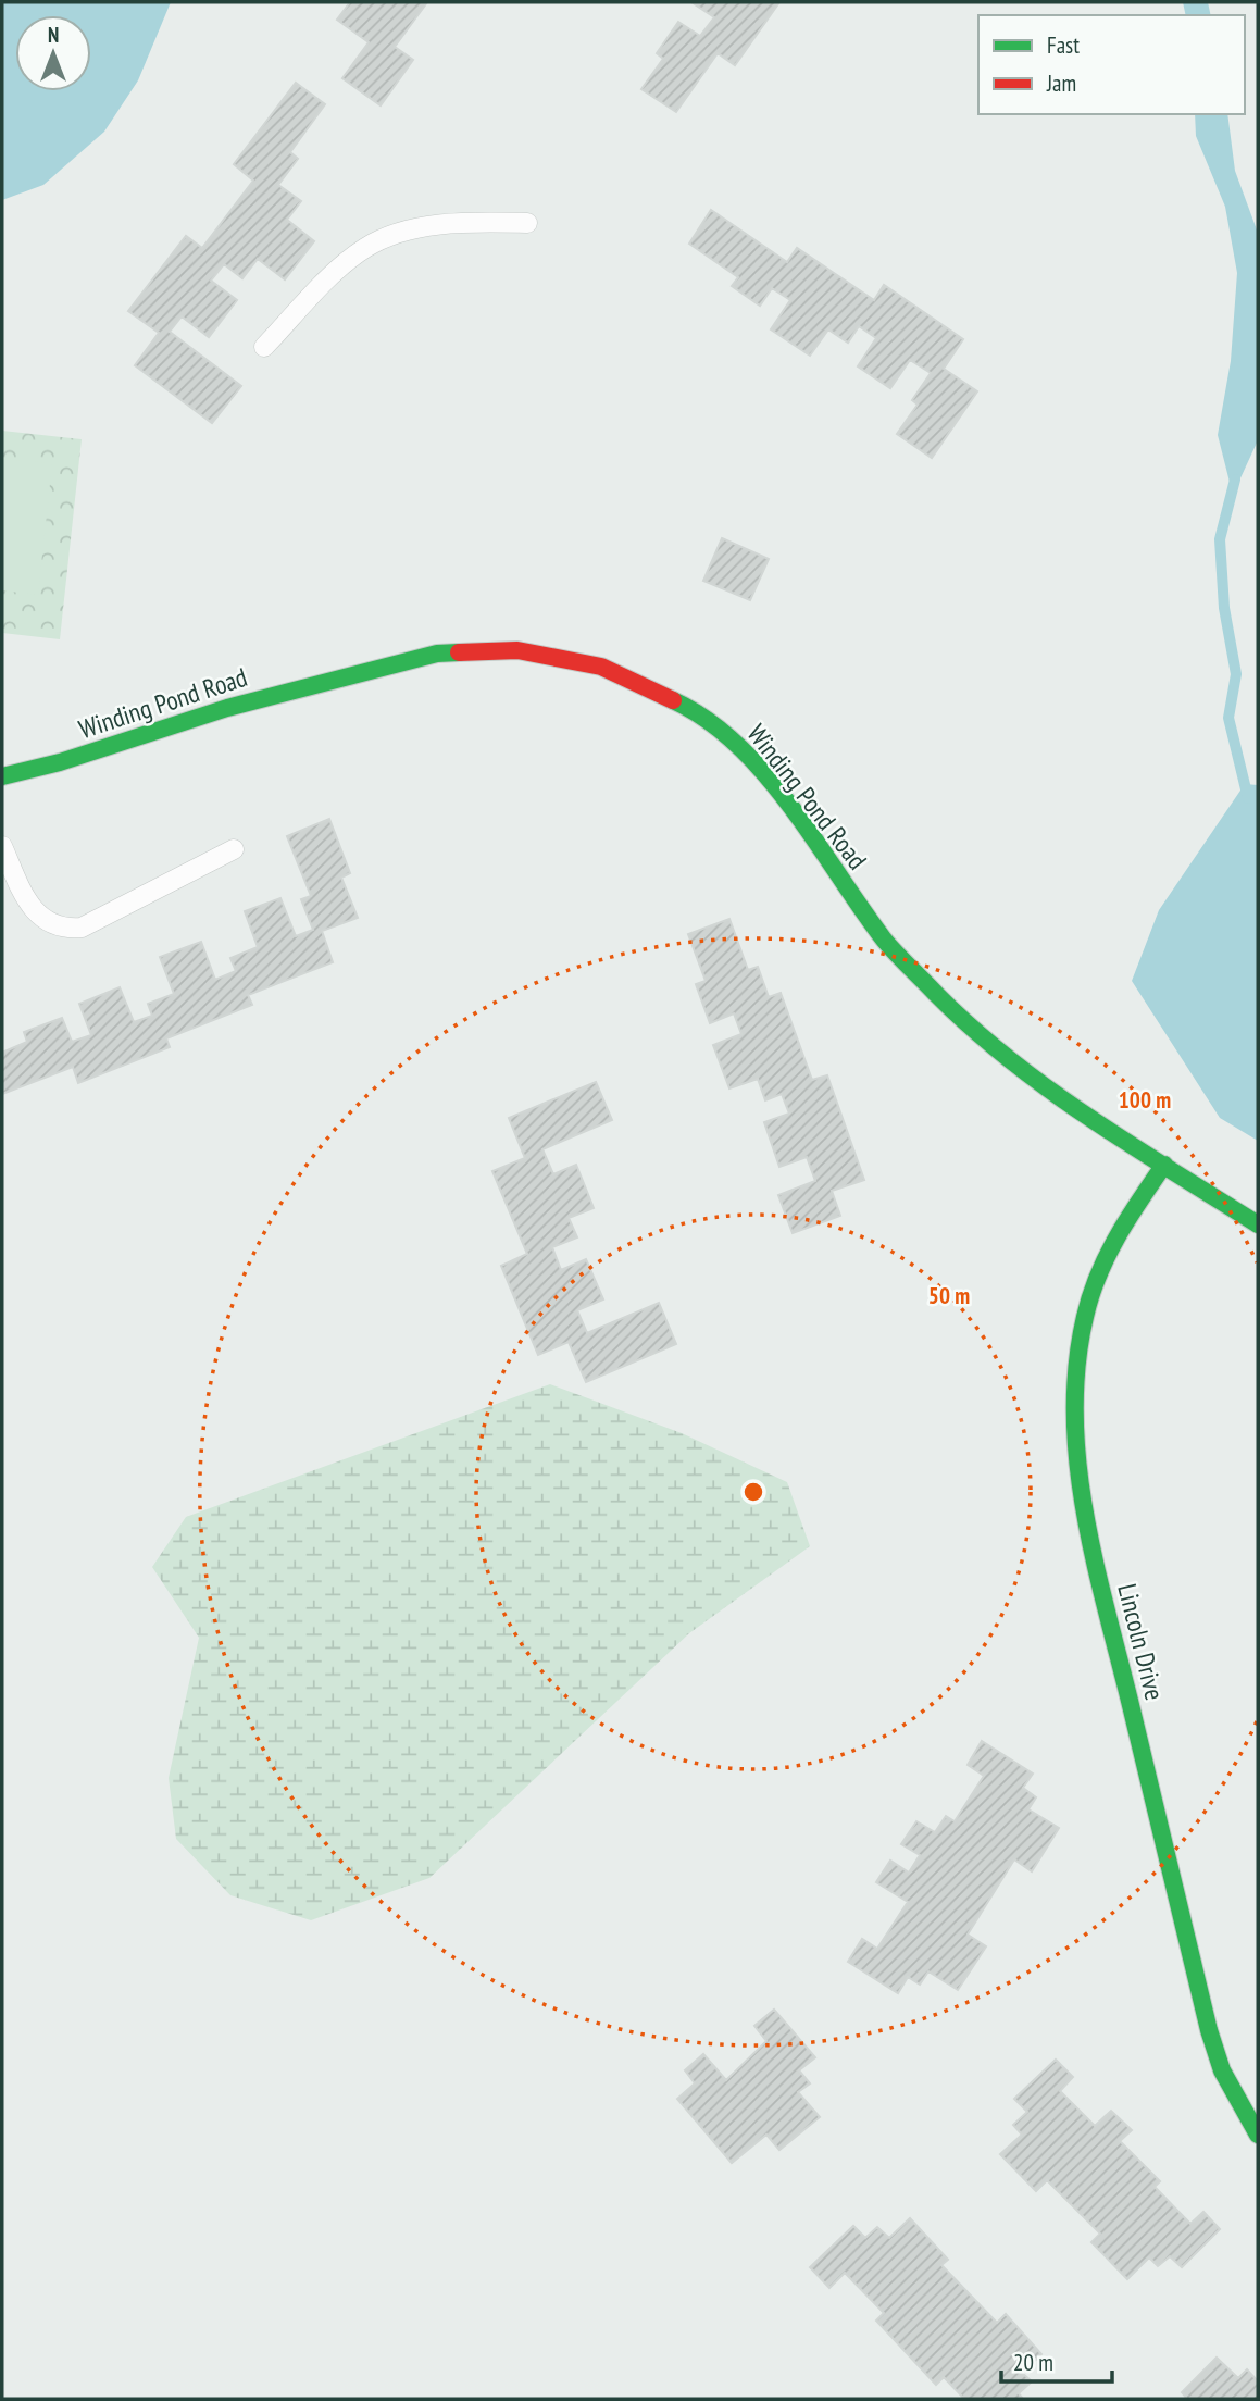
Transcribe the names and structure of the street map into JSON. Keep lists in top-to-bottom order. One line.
{"streets":{"street":["Winding Pond Road","Lincoln Drive"]},"crossings":[["Winding Pond Road","Lincoln Drive"]],"legend":["Fast","Jam"],"scale_bar":"20 m","north":"top","rings":["100 m","50 m"]}
